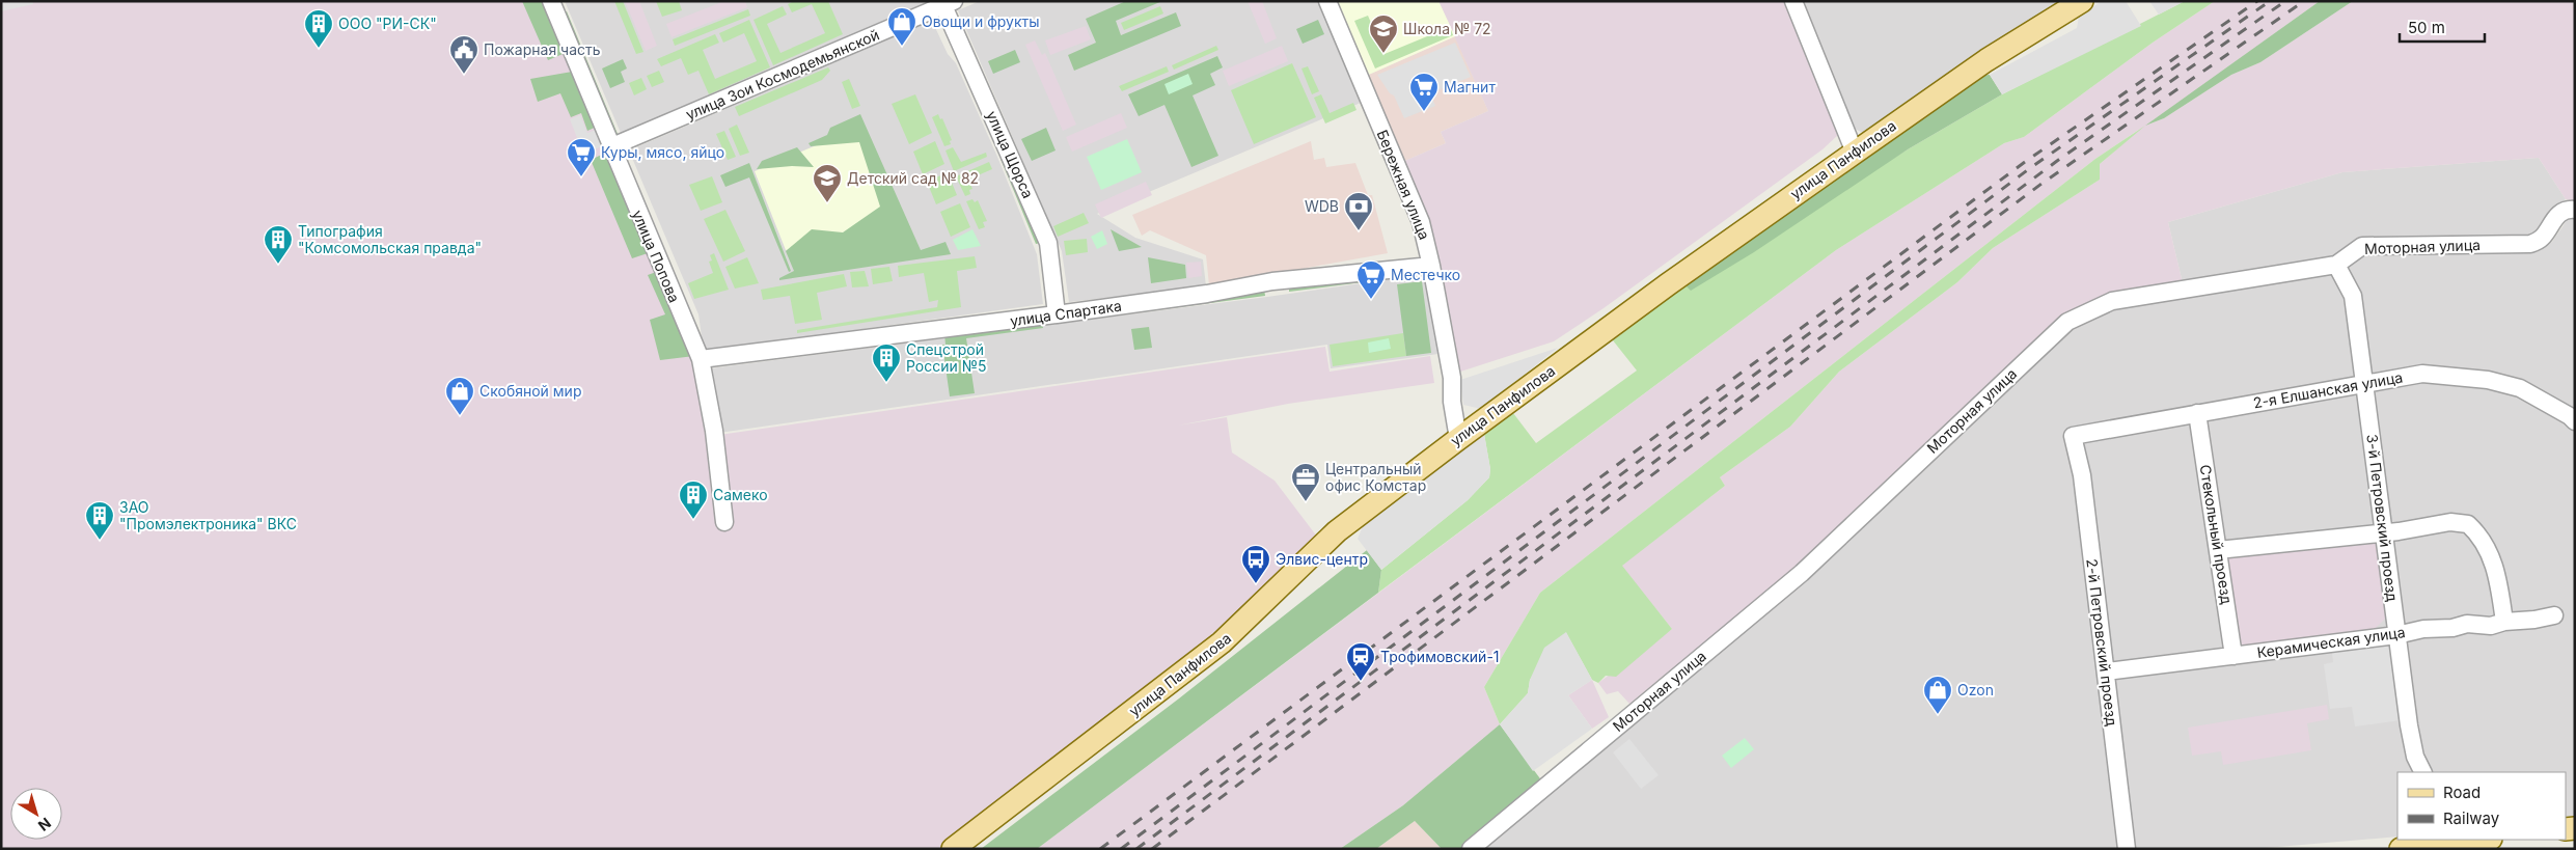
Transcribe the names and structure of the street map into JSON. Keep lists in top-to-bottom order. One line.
{"streets":{"main road":["улица Панфилова"],"street":["улица Зои Космодемьянской","улица Щорса","Бережная улица","Моторная улица","улица Попова","улица Спартака","2-я Елшанская улица","3-й Петровский проезд","Стекольный проезд","2-й Петровский проезд","Керамическая улица"]},"crossings":[["улица Зои Космодемьянской","улица Щорса"],["улица Зои Космодемьянской","улица Попова"],["улица Щорса","улица Спартака"],["улица Панфилова","Бережная улица"],["Бережная улица","улица Спартака"],["Моторная улица","3-й Петровский проезд"],["улица Попова","улица Спартака"],["2-я Елшанская улица","3-й Петровский проезд"],["2-я Елшанская улица","Стекольный проезд"],["2-я Елшанская улица","2-й Петровский проезд"],["3-й Петровский проезд","Керамическая улица"],["Стекольный проезд","Керамическая улица"],["2-й Петровский проезд","Керамическая улица"]],"places":{"shop":["Овощи и фрукты","Скобяной мир","Ozon"],"building":["ООО \"РИ-СК\"","Типография \"Комсомольская правда\"","Спецстрой России №5","Самеко","ЗАО \"Промэлектроника\" ВКС"],"school or university":["Школа № 72","Детский сад № 82"],"public building":["Пожарная часть"],"supermarket":["Магнит","Куры, мясо, яйцо","Местечко"],"bank":["WDB"],"office":["Центральный офис Комстар"],"bus stop":["Элвис-центр"],"station":["Трофимовский-1"]},"legend":["Road","Railway"],"scale_bar":"50 m","north":"bottom right"}
